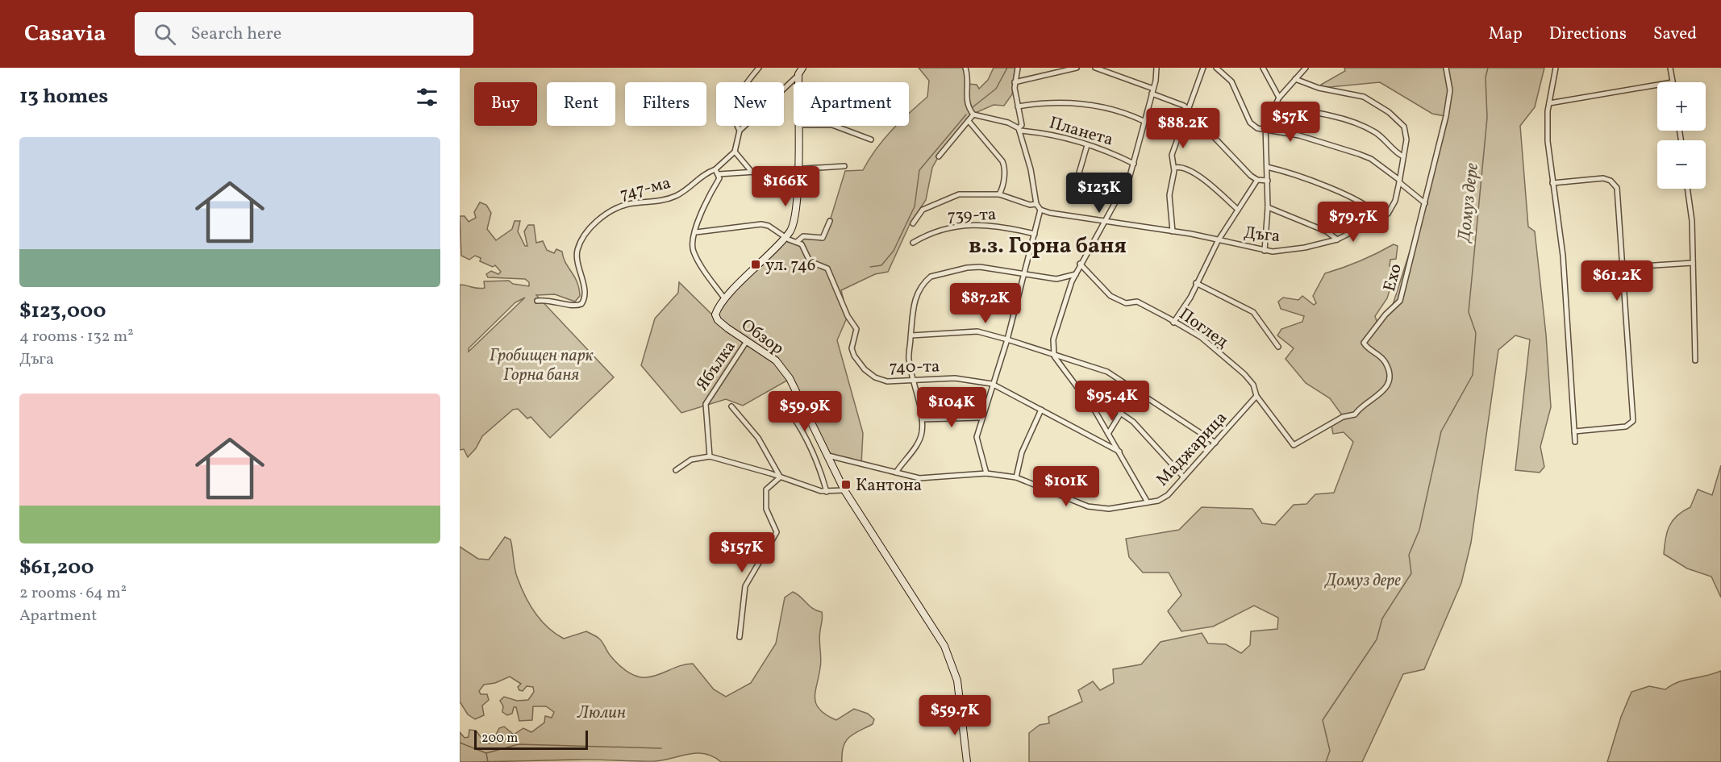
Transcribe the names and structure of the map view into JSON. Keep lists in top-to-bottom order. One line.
{"streets":{"street":["Планета","747-ма","739-та","Дъга","Ехо","Поглед","Обзор","Ябълка","740-та","Маджарица"]},"crossings":[["Ехо","Поглед"],["Поглед","Маджарица"],["Обзор","Ябълка"],["Обзор","Маджарица"]],"districts":["в.з. Горна баня"],"water":["Домуз дере"],"parks":["Гробищен парк Горна баня","Домуз дере","Люлин"],"places":{"transit":["ул. 746","Кантона"]},"scale_bar":"200 m","page":{"header":"Casavia","search":"Search here","nav":["Map","Directions","Saved"],"heading":"13 homes","map_buttons":["+","−"],"chip":["Buy","Rent","Filters","New","Apartment"],"price":["$57K","$88.2K","$166K","$123K","$79.7K","$61.2K","$87.2K","$95.4K","$104K","$59.9K","$101K","$157K","$59.7K"],"list":[{"name":"$123,000","note":"4 rooms · 132 m² · Дъга"},{"name":"$61,200","note":"2 rooms · 64 m² · Apartment"}],"scale":"200 m"}}
